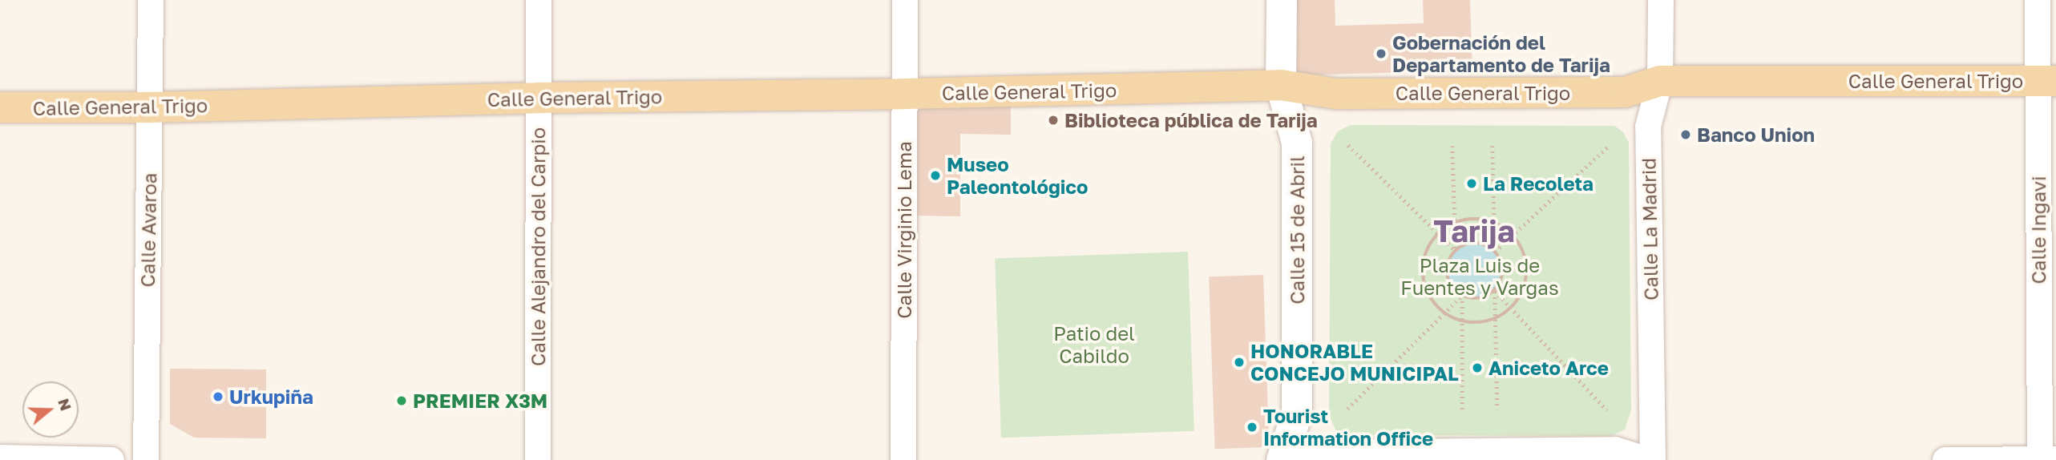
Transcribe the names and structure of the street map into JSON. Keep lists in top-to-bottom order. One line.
{"streets":{"main road":["Calle General Trigo"],"street":["Calle La Madrid","Calle Avaroa","Calle Virginio Lema","Calle 15 de Abril","Calle Ingavi","Calle Alejandro del Carpio"]},"crossings":[["Calle General Trigo","Calle La Madrid"],["Calle General Trigo","Calle Avaroa"],["Calle General Trigo","Calle Virginio Lema"],["Calle General Trigo","Calle 15 de Abril"],["Calle General Trigo","Calle Ingavi"],["Calle General Trigo","Calle Alejandro del Carpio"]],"districts":["Tarija"],"parks":["Plaza Luis de Fuentes y Vargas","Patio del Cabildo"],"places":["Gobernación del Departamento de Tarija","Biblioteca pública de Tarija","Banco Union","Museo Paleontológico","La Recoleta","HONORABLE CONCEJO MUNICIPAL","Aniceto Arce","Urkupiña","PREMIER X3M","Tourist Information Office"],"north":"right"}
